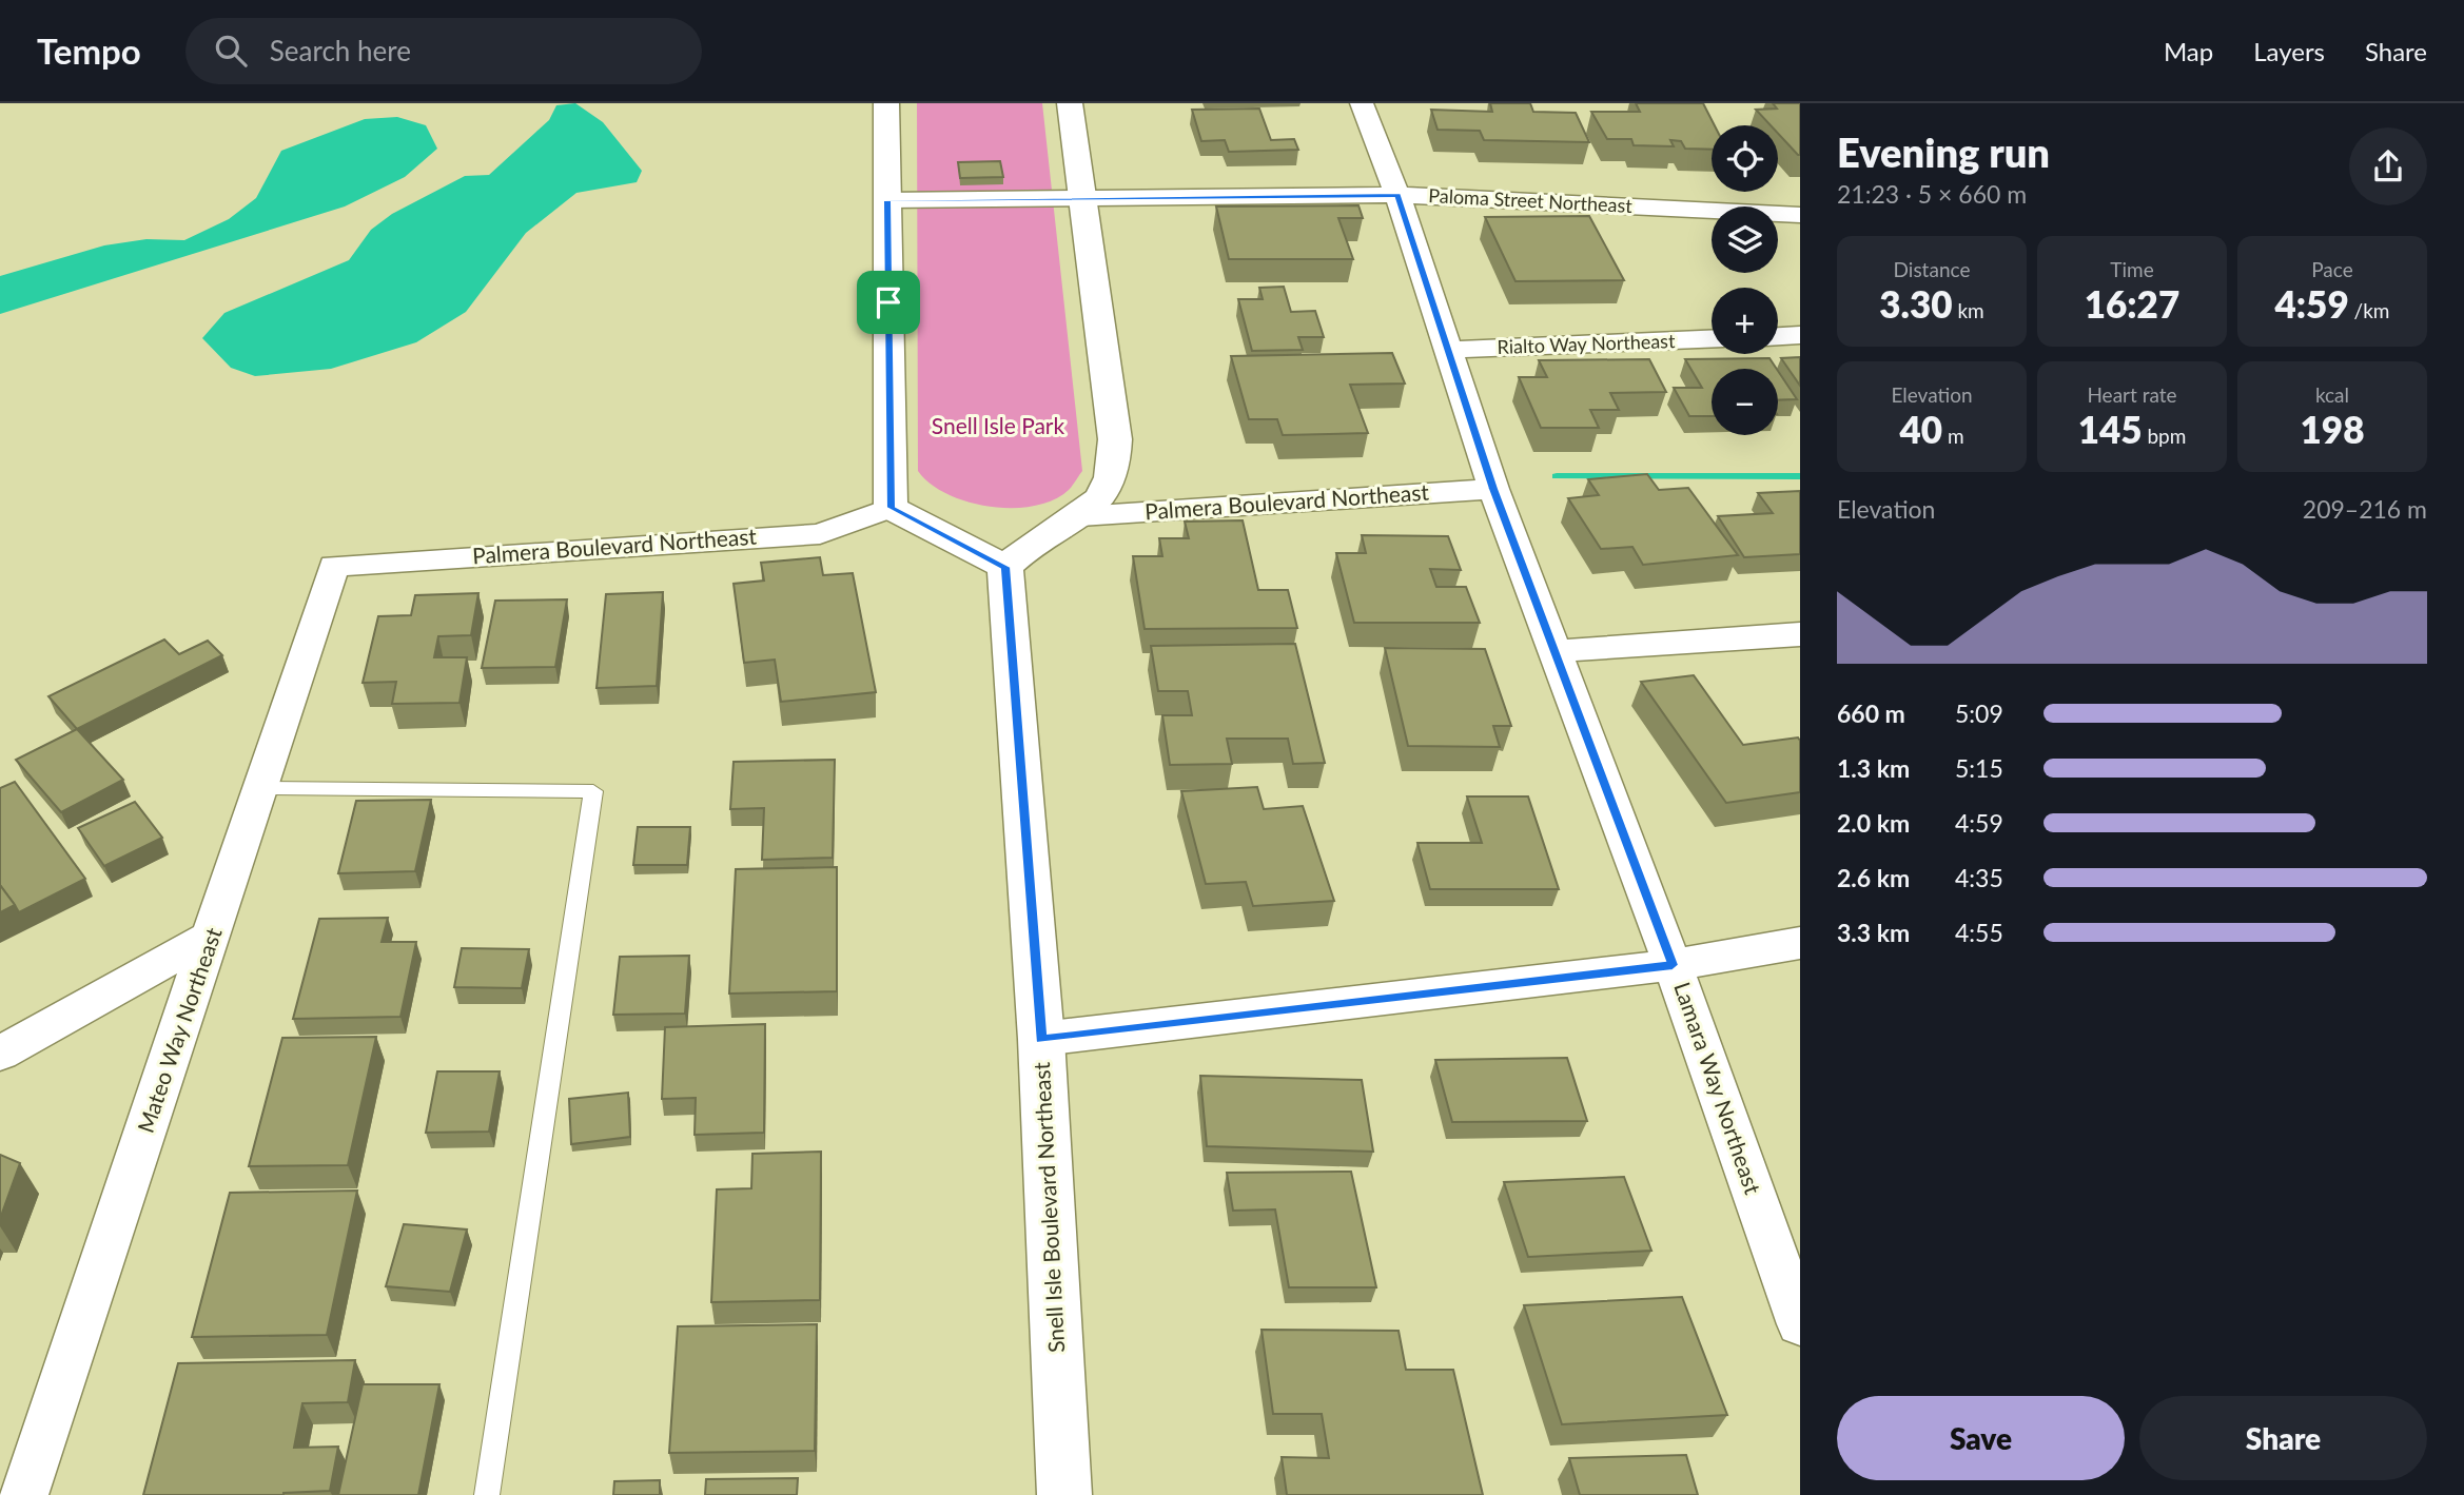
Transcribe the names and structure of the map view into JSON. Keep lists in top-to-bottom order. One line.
{"streets":{"street":["Paloma Street Northeast","Rialto Way Northeast","Palmera Boulevard Northeast","Mateo Way Northeast","Lamara Way Northeast","Snell Isle Boulevard Northeast"]},"crossings":[["Paloma Street Northeast","Lamara Way Northeast"],["Rialto Way Northeast","Lamara Way Northeast"],["Palmera Boulevard Northeast","Mateo Way Northeast"],["Palmera Boulevard Northeast","Lamara Way Northeast"]],"parks":["Snell Isle Park"],"page":{"header":"Tempo","search":"Search here","nav":["Map","Layers","Share"],"heading":["Evening run","21:23 · 5 × 660 m"],"map_buttons":["+","−"],"stats":[["Distance","3.30 km"],["Time","16:27"],["Pace","4:59 /km"],["Elevation","40 m"],["Heart rate","145 bpm"],["kcal","198"]],"chart":["Elevation","209–216 m"],"list":[{"name":"660 m","note":"5:09"},{"name":"1.3 km","note":"5:15"},{"name":"2.0 km","note":"4:59"},{"name":"2.6 km","note":"4:35"},{"name":"3.3 km","note":"4:55"}],"buttons":["Save","Share"]}}
